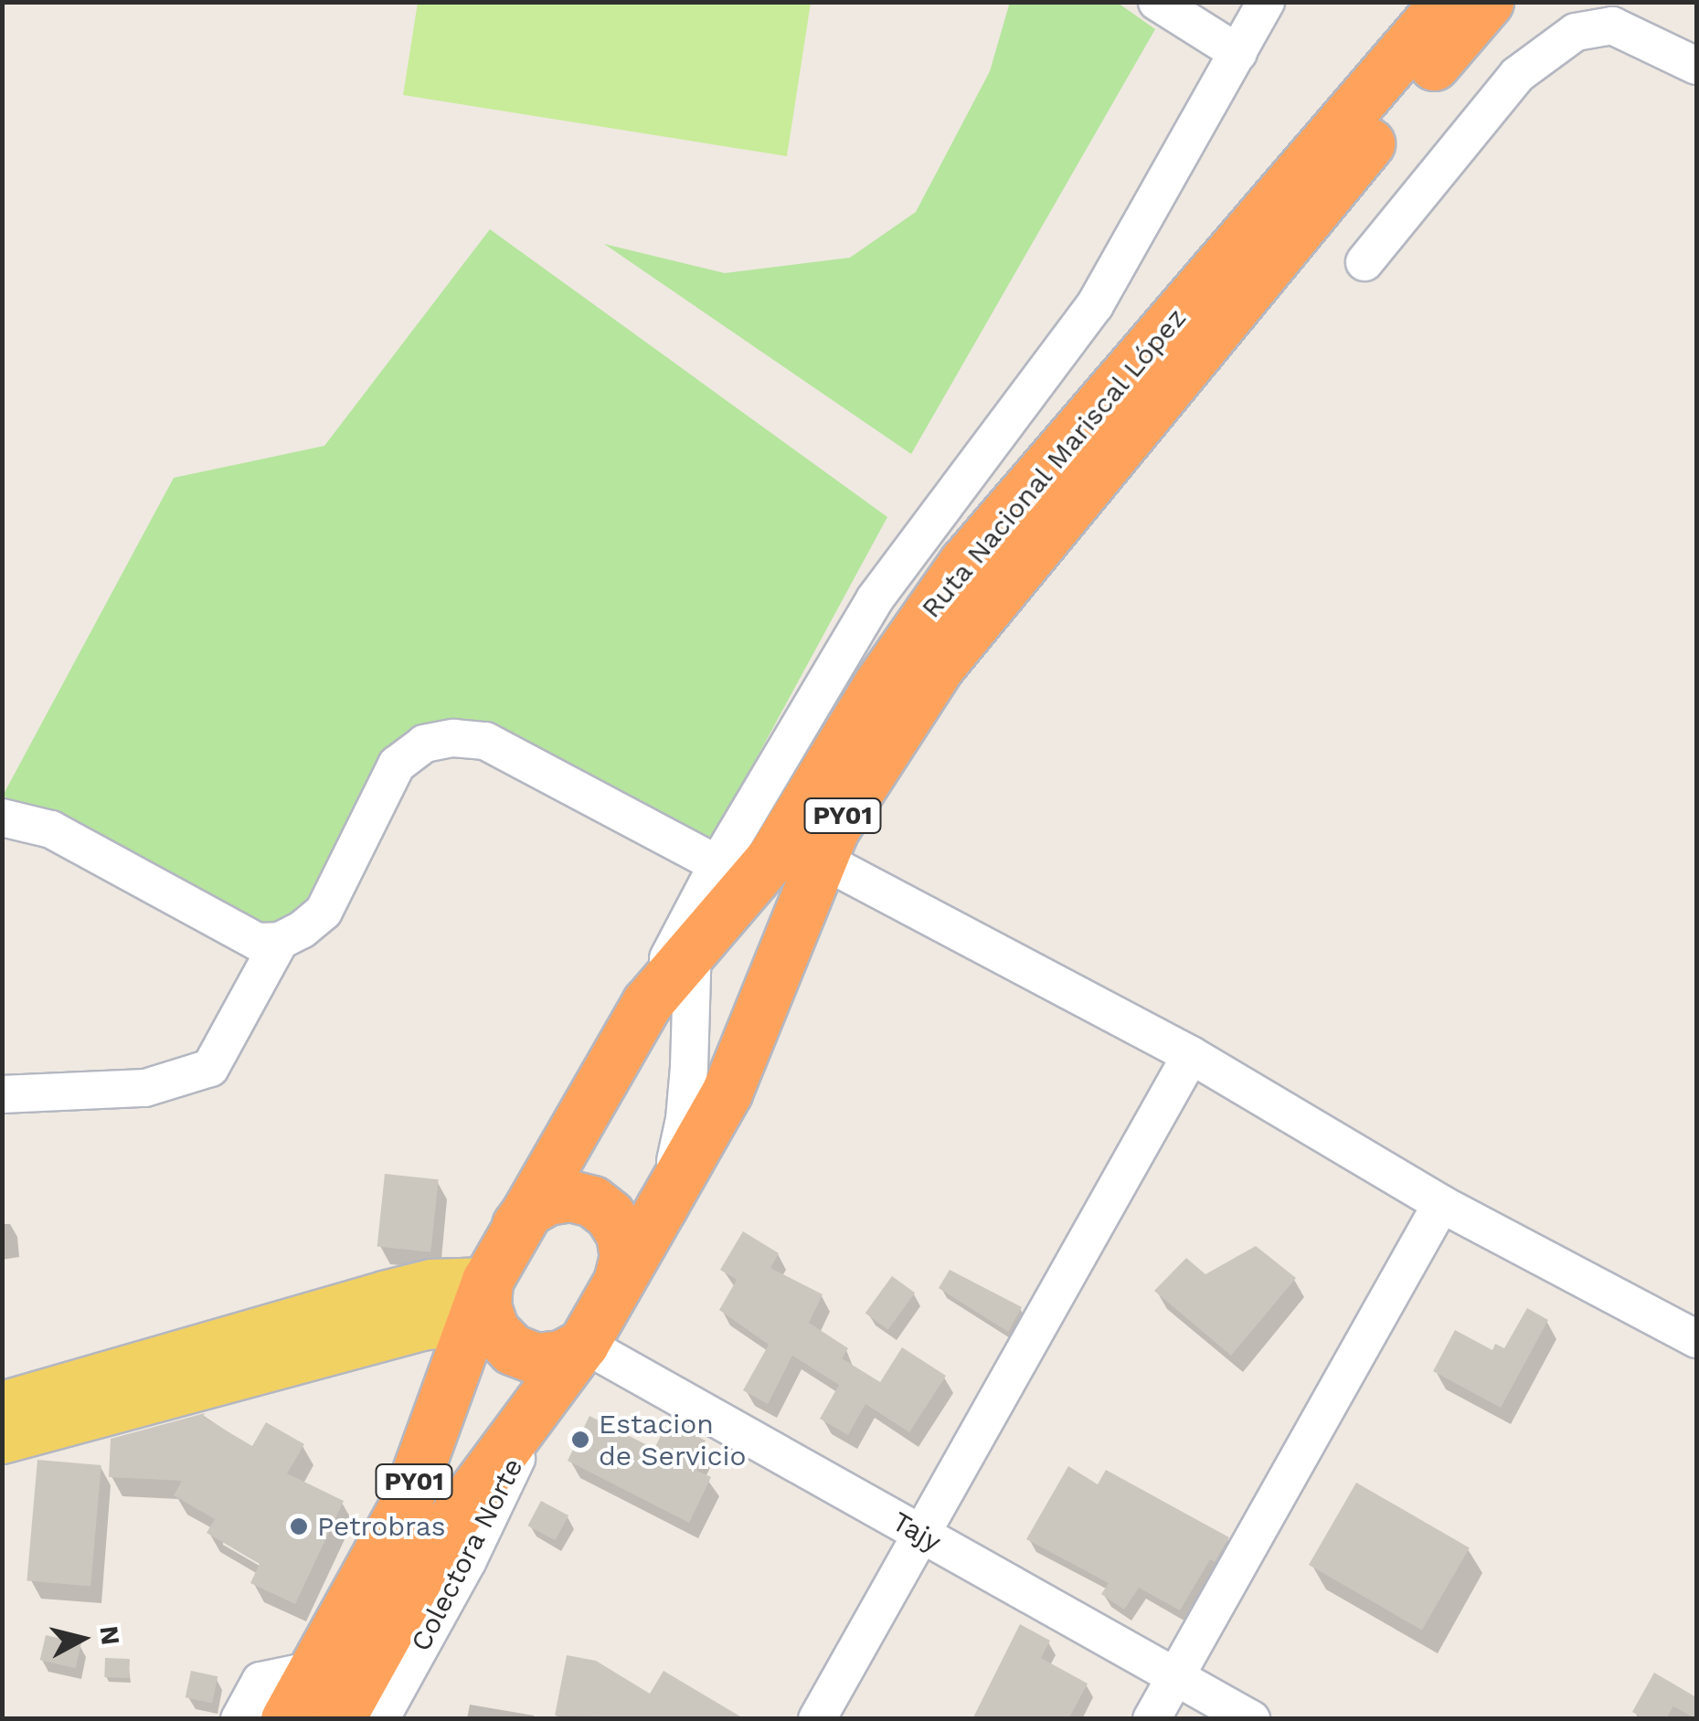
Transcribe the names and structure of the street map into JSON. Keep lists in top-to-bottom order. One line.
{"streets":{"highway":["Ruta Nacional Mariscal López","PY01"],"street":["Tajy","Colectora Norte"]},"crossings":[["Ruta Nacional Mariscal López","PY01"],["Ruta Nacional Mariscal López","Tajy"],["Ruta Nacional Mariscal López","Colectora Norte"],["PY01","Tajy"]],"places":["Estacion de Servicio","Petrobras"],"north":"right"}
